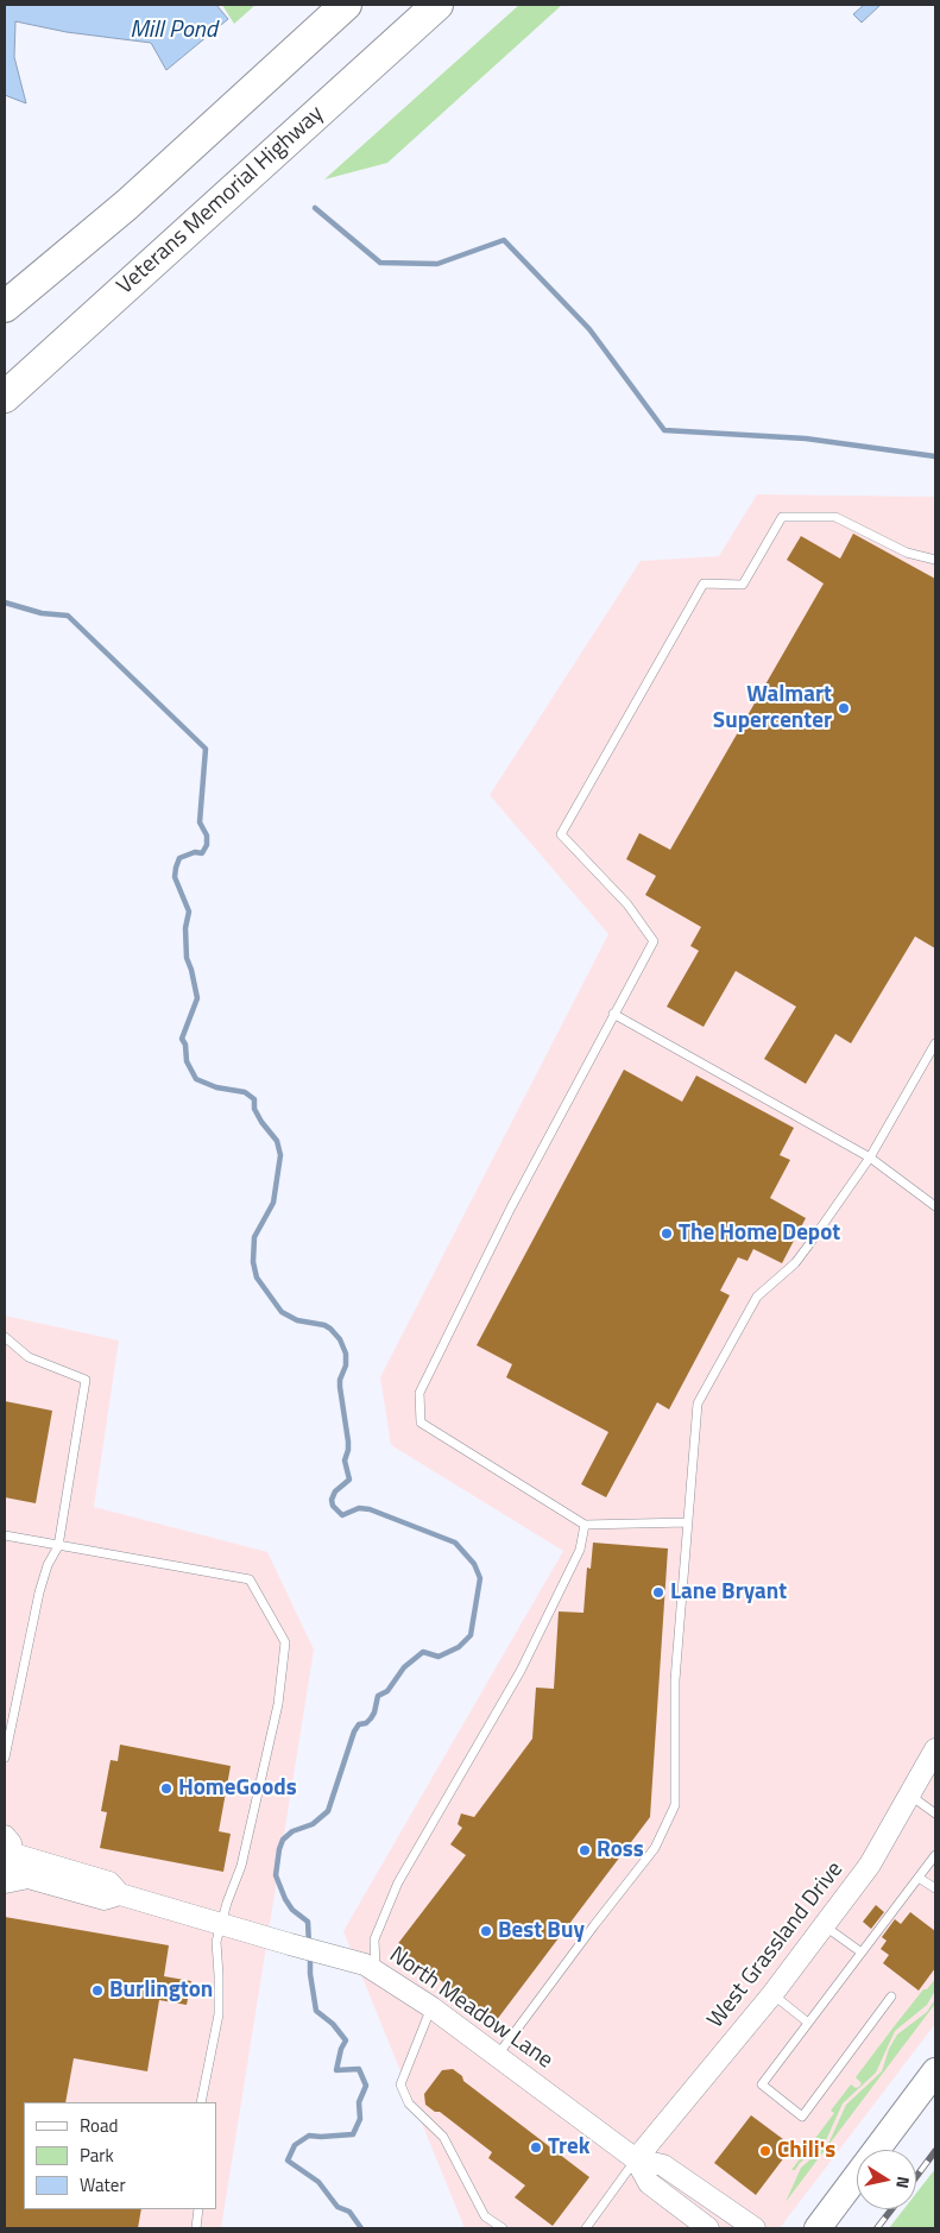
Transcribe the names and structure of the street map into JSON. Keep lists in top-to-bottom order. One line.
{"streets":{"highway":["Veterans Memorial Highway"],"street":["West Grassland Drive","North Meadow Lane"]},"crossings":[["West Grassland Drive","North Meadow Lane"]],"water":["Mill Pond"],"places":["Walmart Supercenter","The Home Depot","Lane Bryant","HomeGoods","Ross","Best Buy","Burlington","Trek","Chili's"],"legend":["Road","Park","Water"],"north":"right"}
